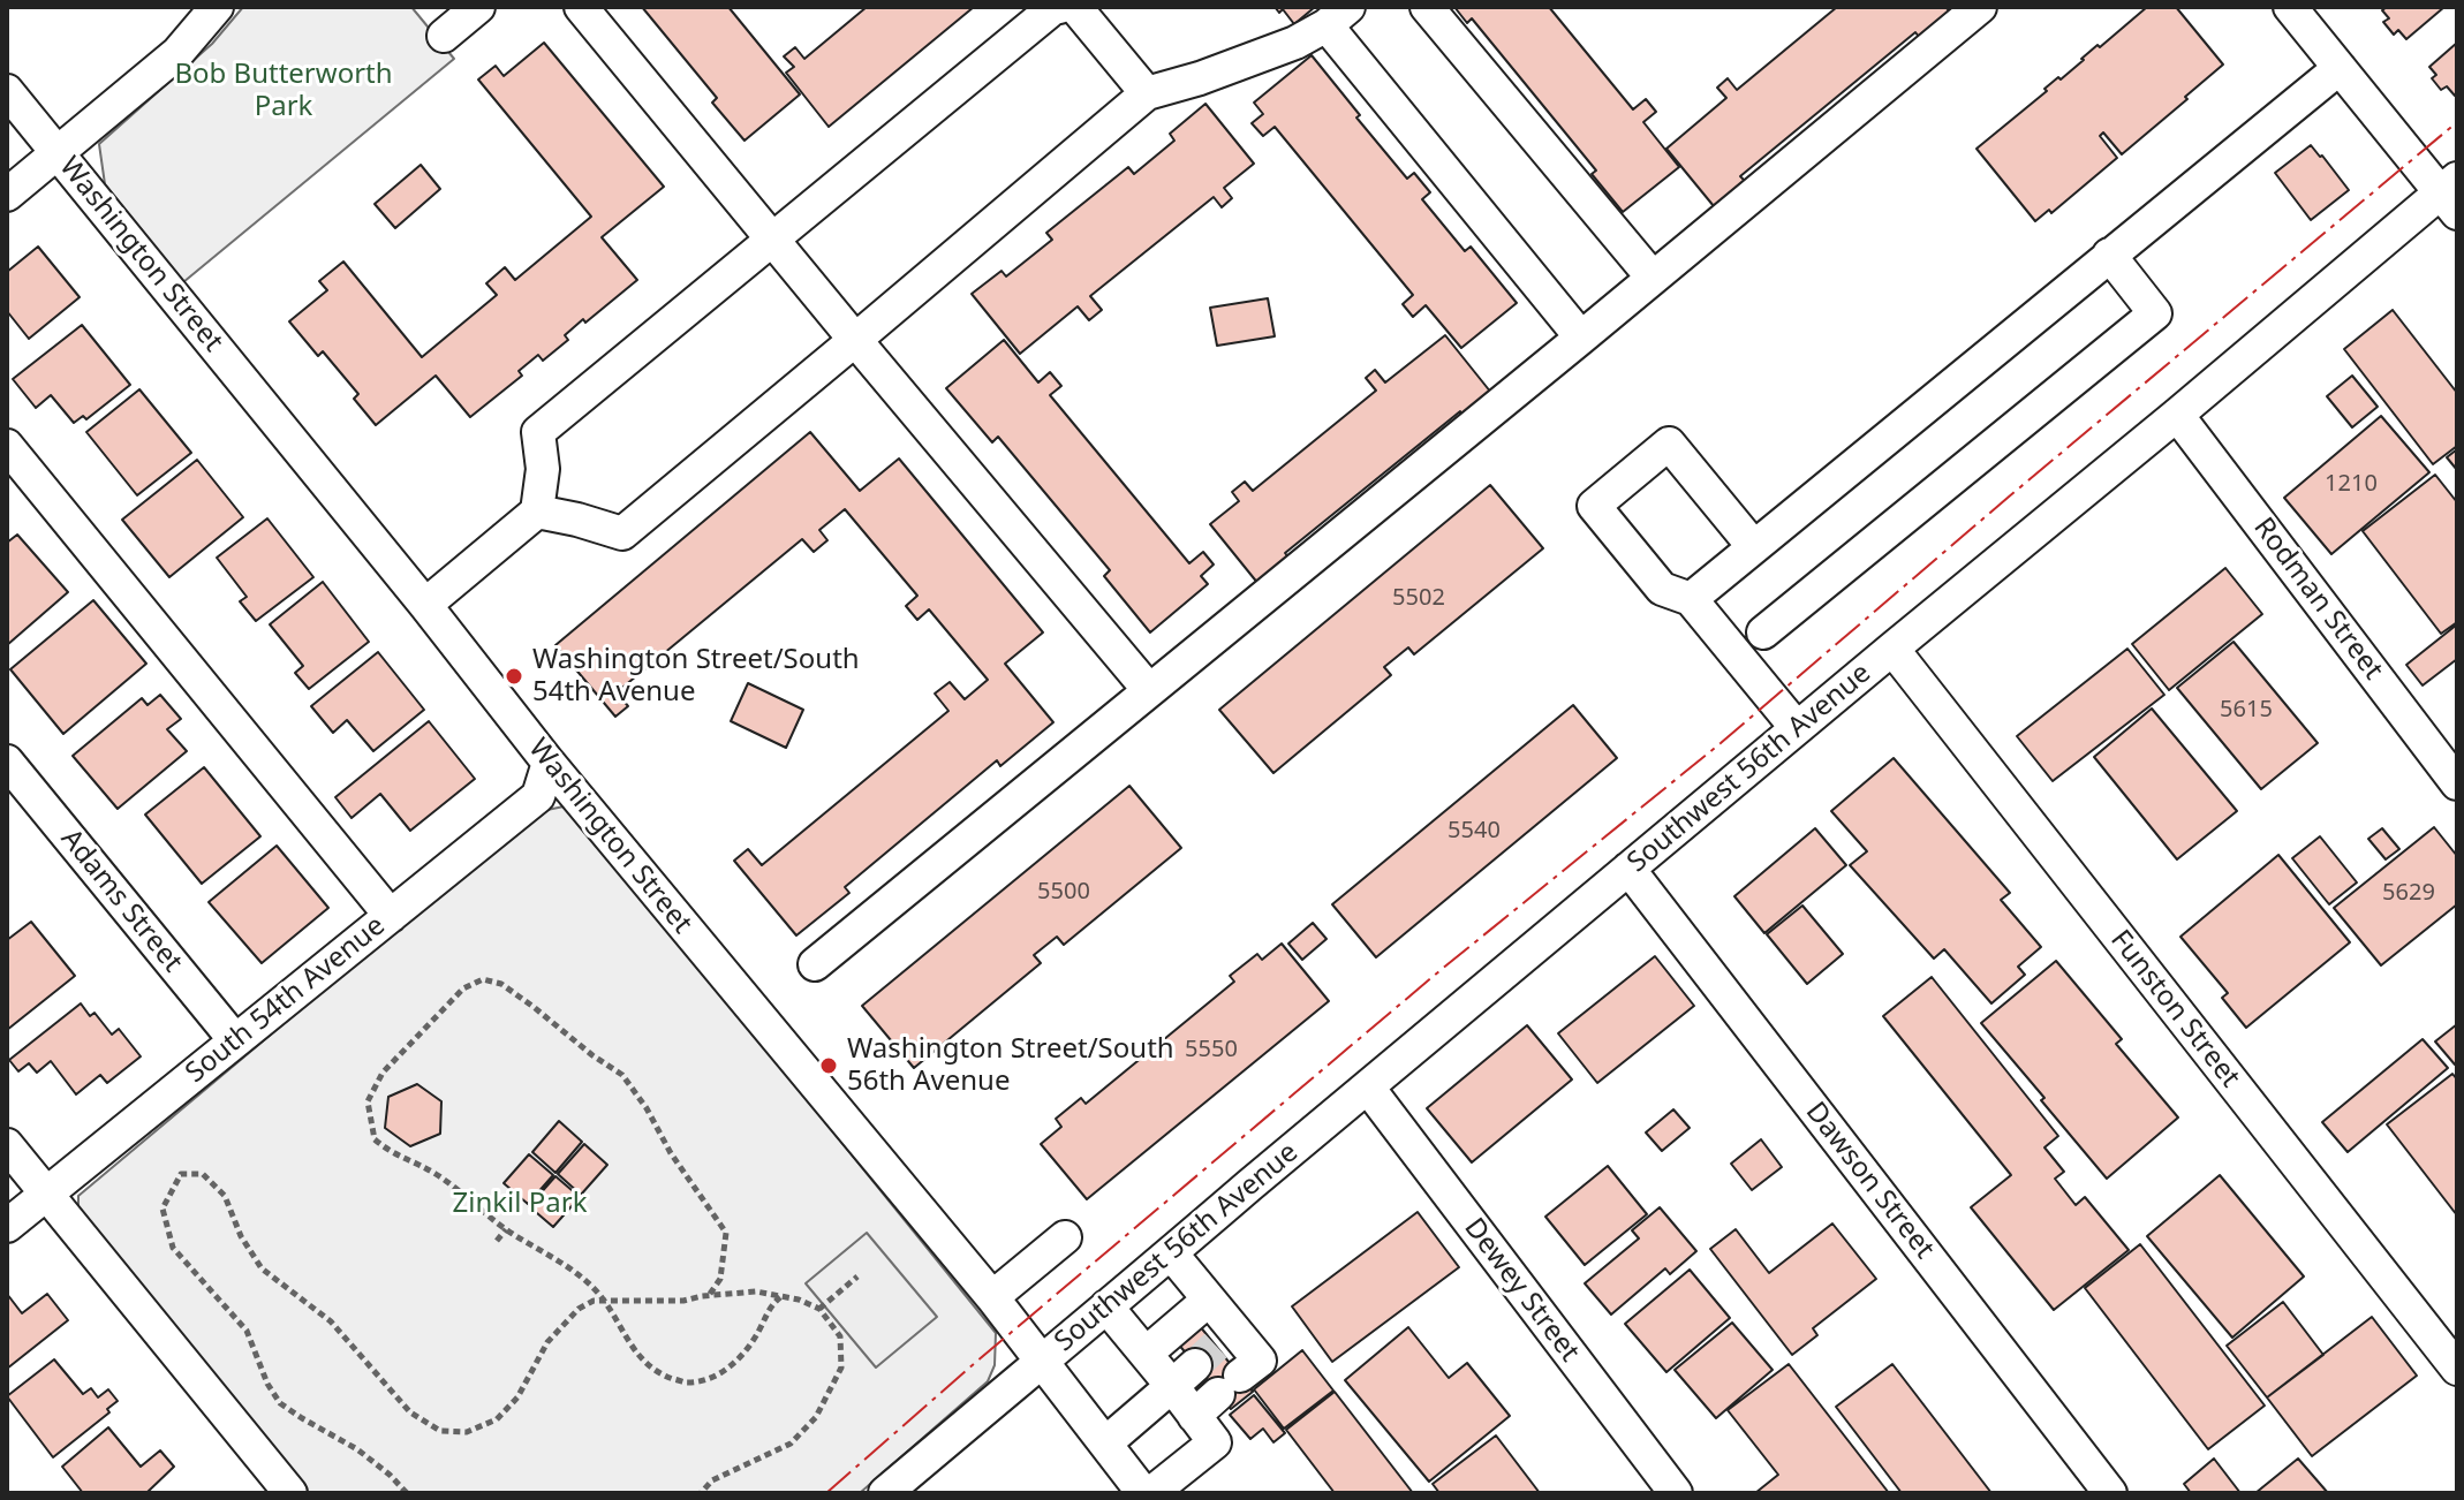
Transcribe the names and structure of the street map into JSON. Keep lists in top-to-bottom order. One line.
{"streets":{"street":["Washington Street","Rodman Street","Southwest 56th Avenue","Adams Street","South 54th Avenue","Funston Street","Dawson Street","Dewey Street"]},"crossings":[["Washington Street","Southwest 56th Avenue"],["Washington Street","South 54th Avenue"],["Rodman Street","Southwest 56th Avenue"],["Southwest 56th Avenue","Funston Street"],["Southwest 56th Avenue","Dawson Street"],["Southwest 56th Avenue","Dewey Street"],["Adams Street","South 54th Avenue"]],"parks":["Bob Butterworth Park","Zinkil Park"],"places":["Washington Street/South 54th Avenue","Washington Street/South 56th Avenue"],"house_numbers":["1210","5502","5615","5540","5500","5629","5550"]}
